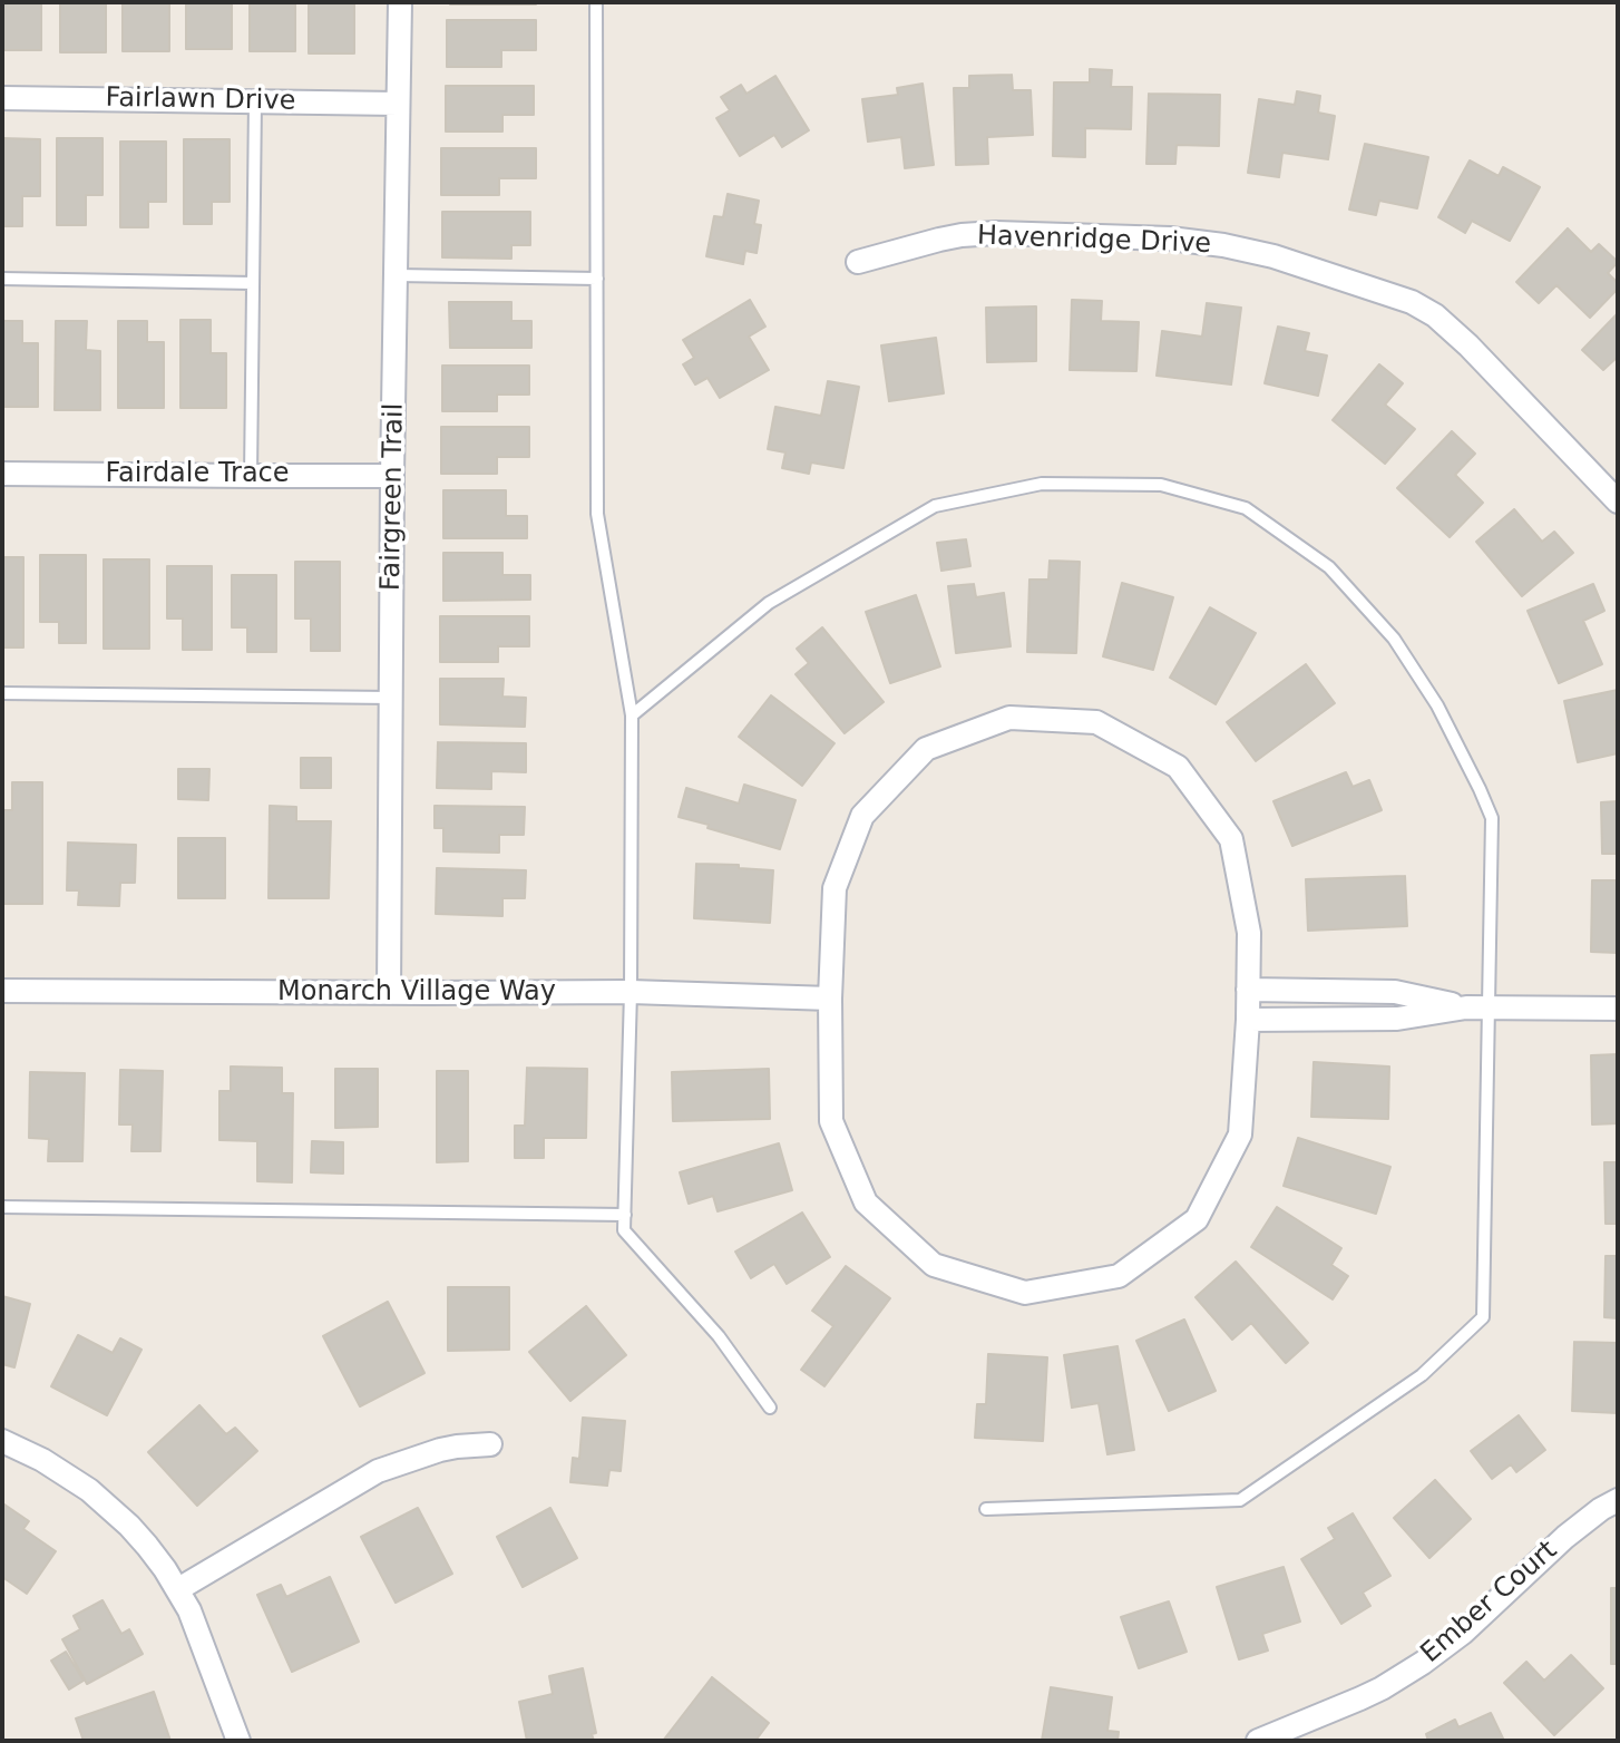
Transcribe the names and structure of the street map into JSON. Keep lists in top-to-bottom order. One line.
{"streets":{"street":["Fairlawn Drive","Havenridge Drive","Fairdale Trace","Fairgreen Trail","Monarch Village Way","Ember Court"]},"crossings":[["Fairlawn Drive","Fairgreen Trail"],["Fairdale Trace","Fairgreen Trail"],["Fairgreen Trail","Monarch Village Way"]]}
